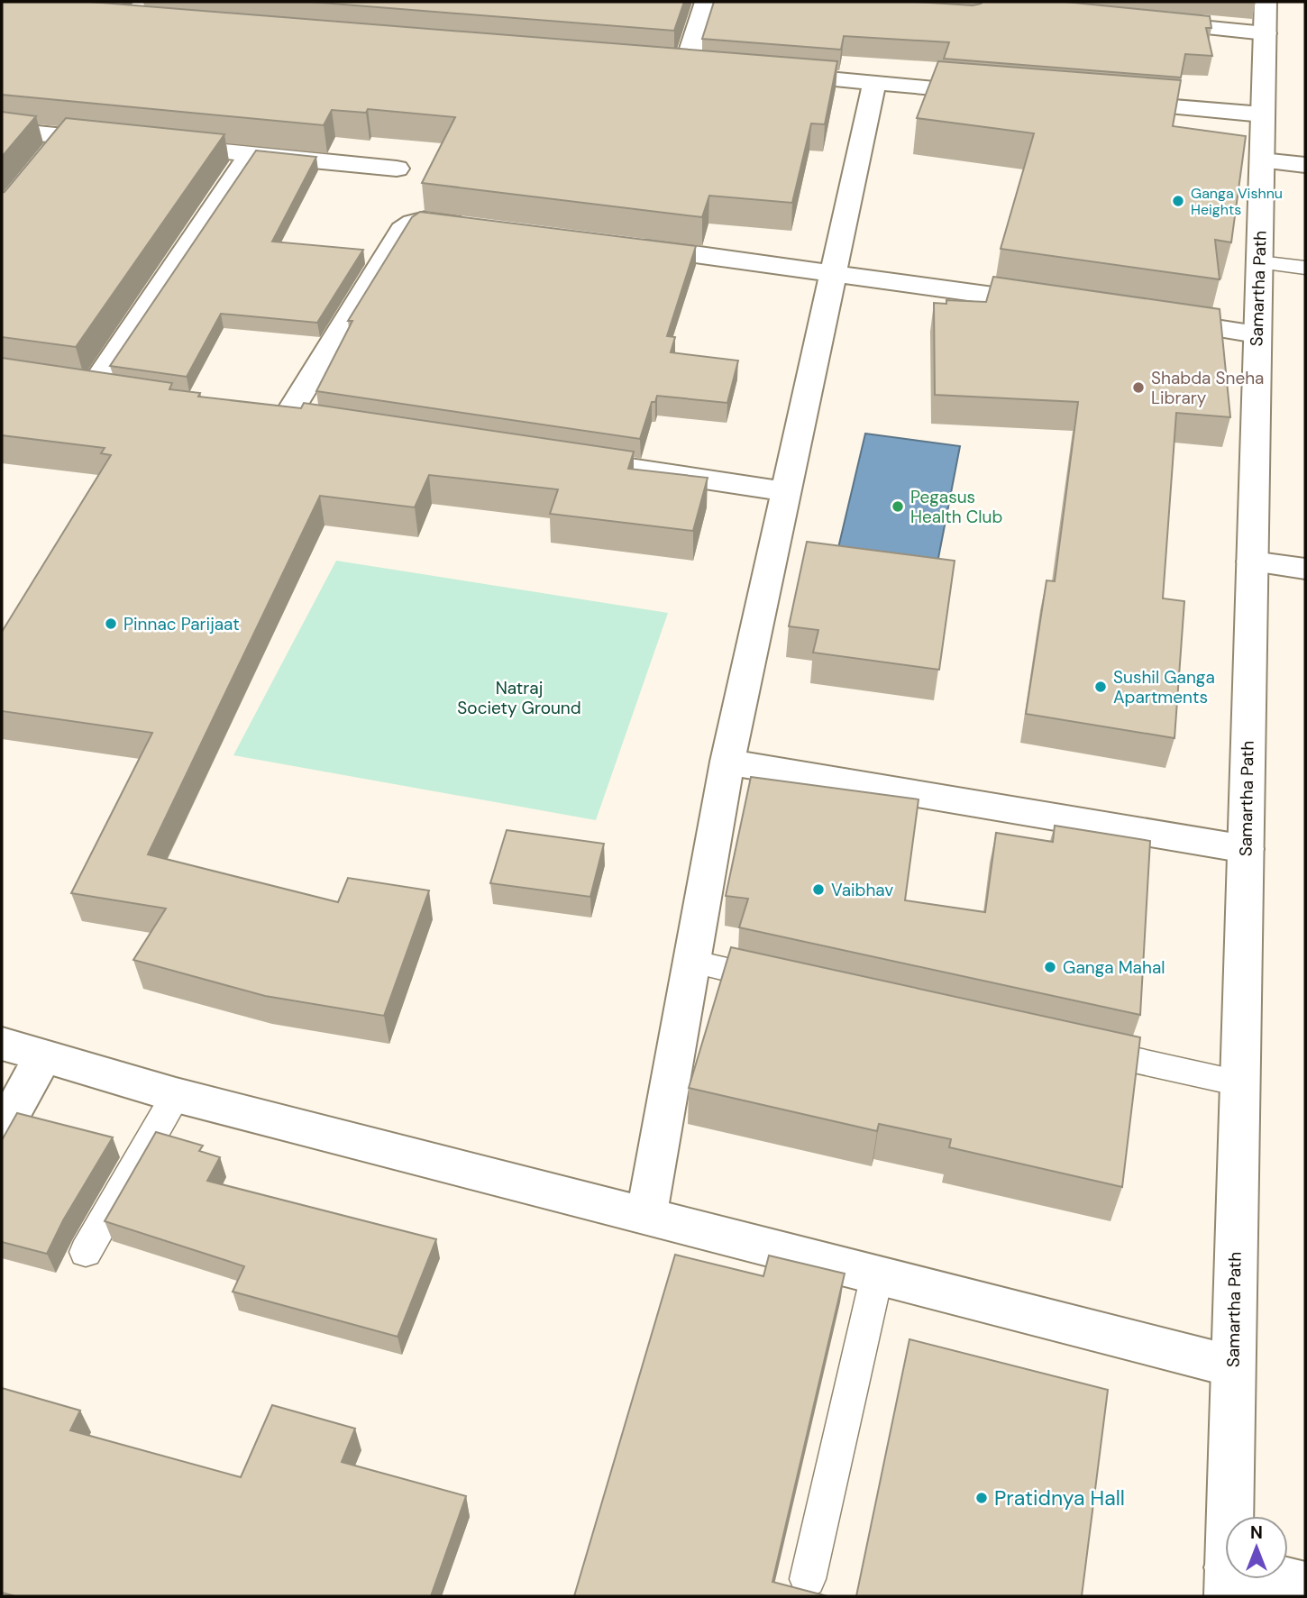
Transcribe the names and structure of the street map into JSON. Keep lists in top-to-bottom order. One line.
{"streets":{"street":["Samartha Path"]},"parks":["Natraj Society Ground"],"places":["Ganga Vishnu Heights","Shabda Sneha Library","Pegasus Health Club","Pinnac Parijaat","Sushil Ganga Apartments","Vaibhav","Ganga Mahal","Pratidnya Hall"],"north":"top"}
